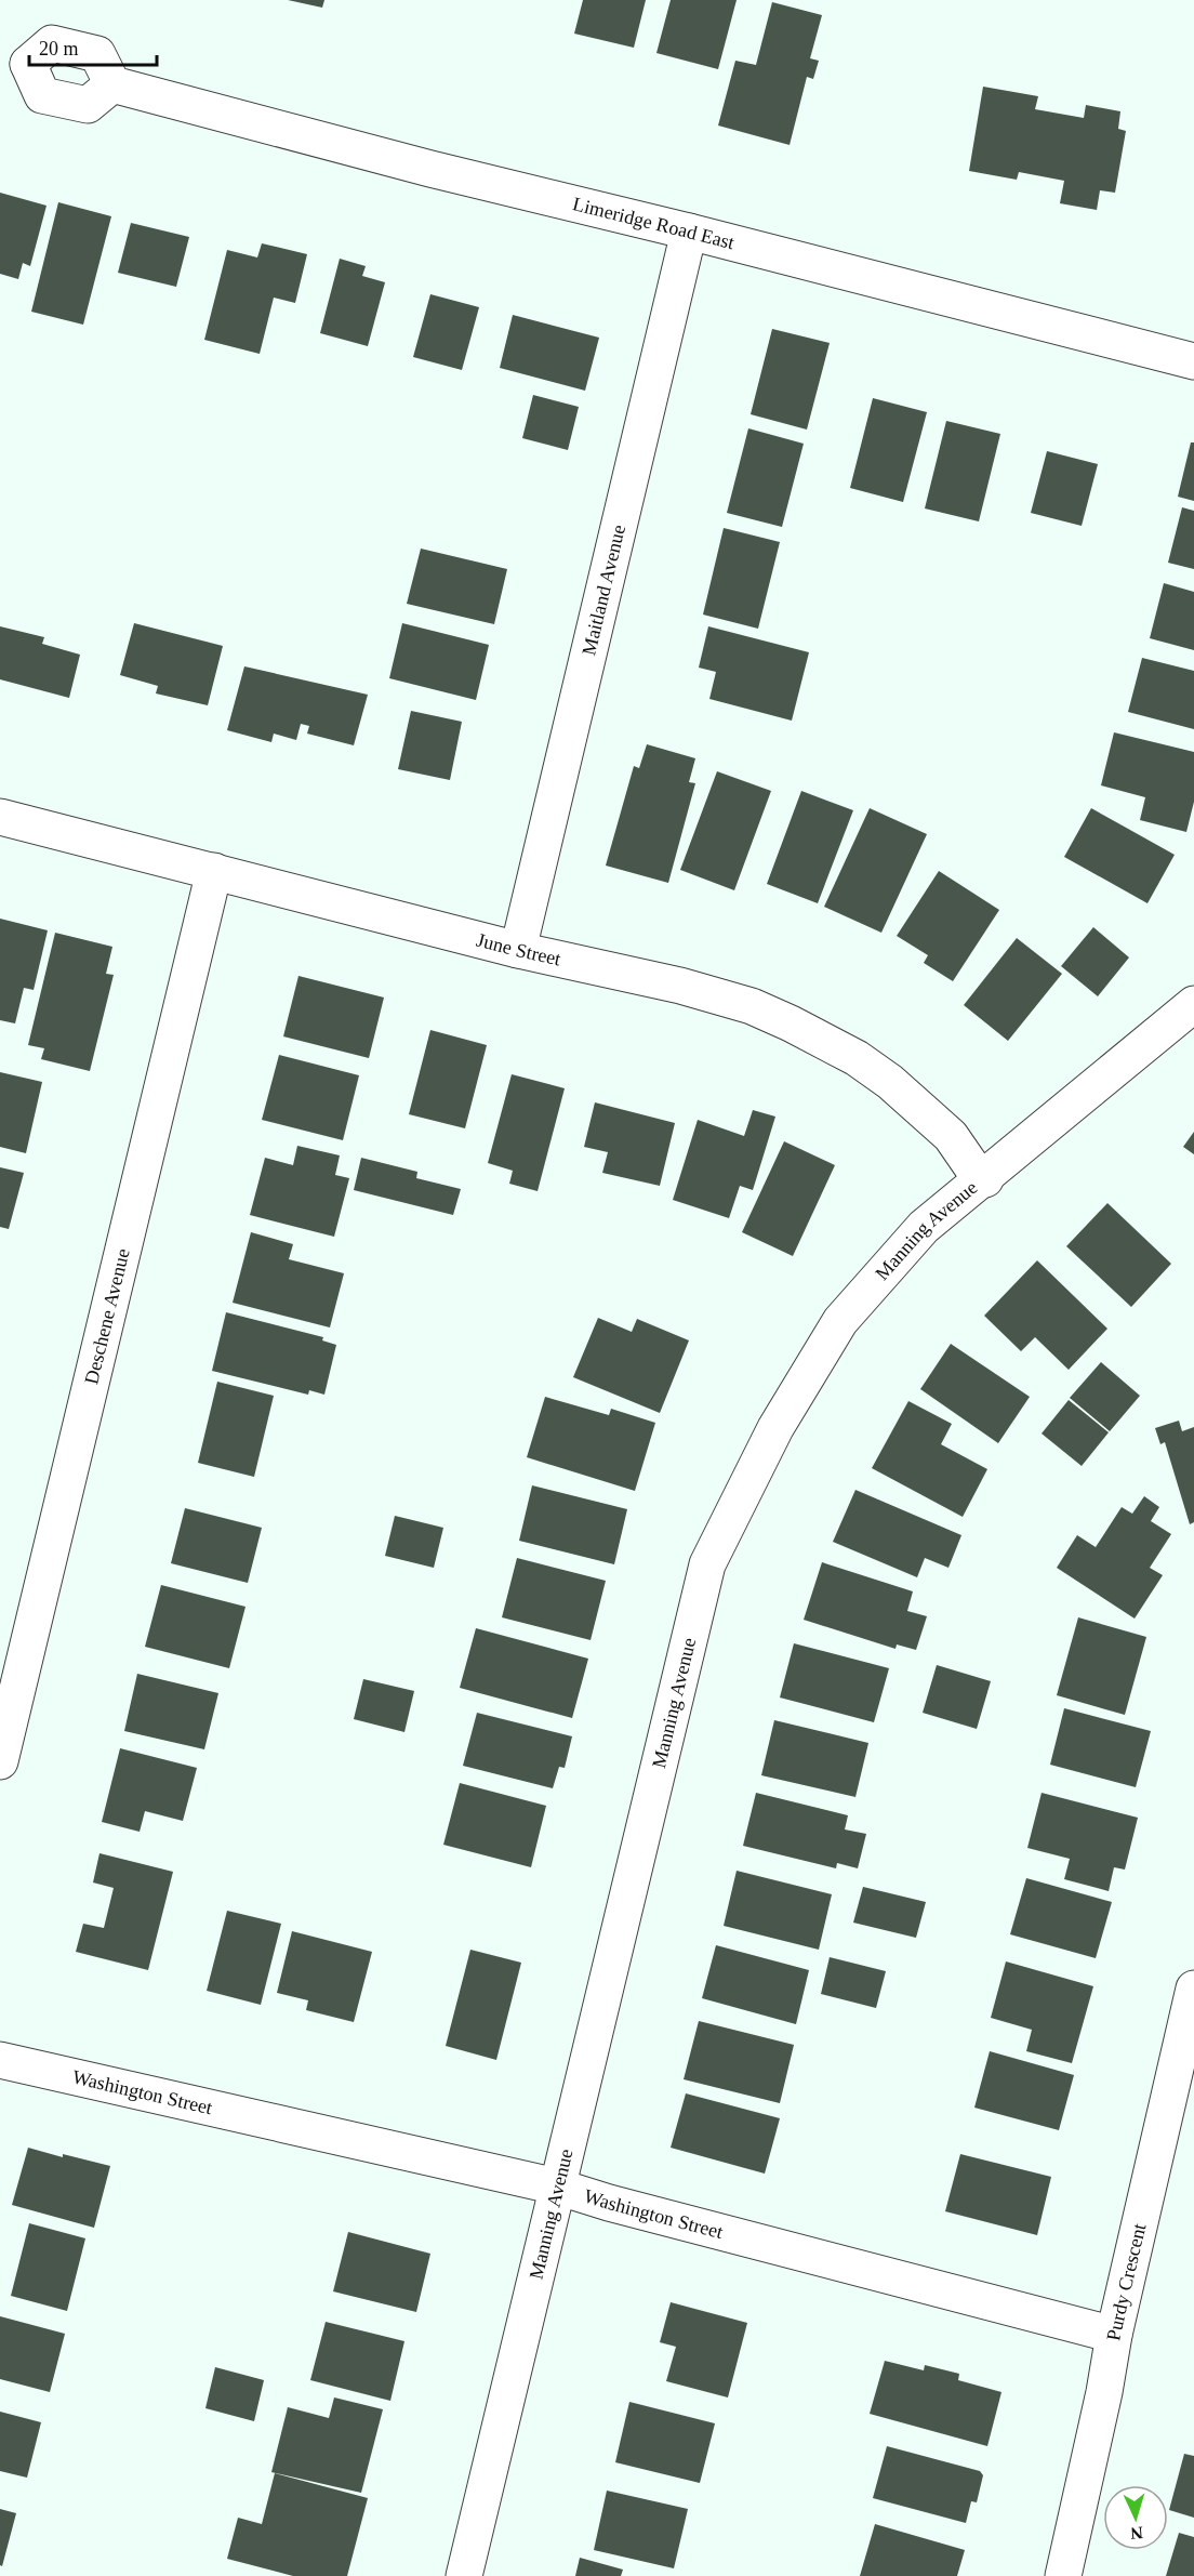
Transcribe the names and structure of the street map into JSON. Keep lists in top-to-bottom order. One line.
{"streets":{"street":["Limeridge Road East","Maitland Avenue","June Street","Manning Avenue","Deschene Avenue","Washington Street","Purdy Crescent"]},"crossings":[["Limeridge Road East","Maitland Avenue"],["Maitland Avenue","June Street"],["June Street","Manning Avenue"],["June Street","Deschene Avenue"],["Manning Avenue","Washington Street"],["Washington Street","Purdy Crescent"]],"scale_bar":"20 m","north":"bottom"}
